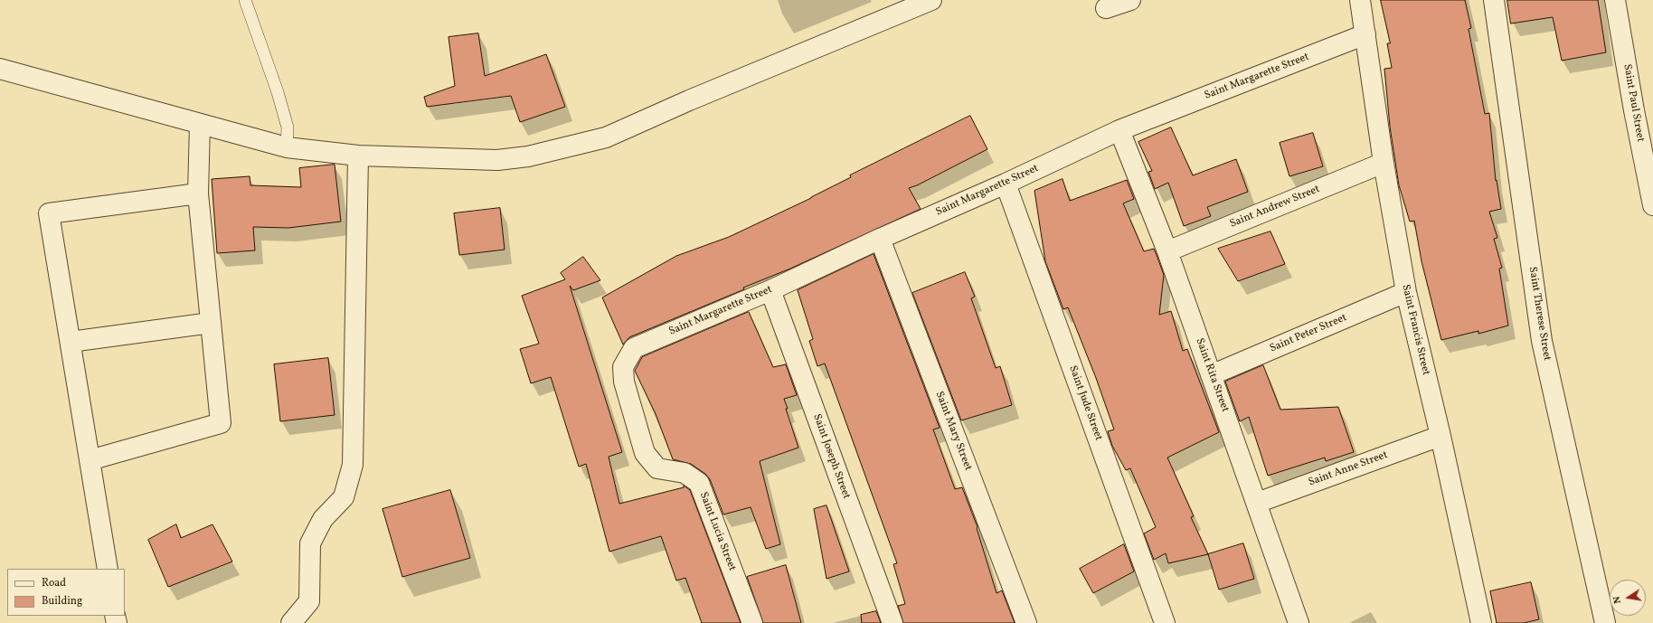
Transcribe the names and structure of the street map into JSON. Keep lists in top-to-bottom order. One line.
{"streets":{"street":["Saint Margarette Street","Saint Paul Street","Saint Andrew Street","Saint Therese Street","Saint Francis Street","Saint Peter Street","Saint Rita Street","Saint Jude Street","Saint Mary Street","Saint Joseph Street","Saint Anne Street","Saint Lucia Street"]},"crossings":[["Saint Margarette Street","Saint Francis Street"],["Saint Margarette Street","Saint Rita Street"],["Saint Margarette Street","Saint Jude Street"],["Saint Margarette Street","Saint Mary Street"],["Saint Margarette Street","Saint Joseph Street"],["Saint Margarette Street","Saint Lucia Street"],["Saint Andrew Street","Saint Francis Street"],["Saint Andrew Street","Saint Rita Street"],["Saint Francis Street","Saint Peter Street"],["Saint Francis Street","Saint Anne Street"],["Saint Peter Street","Saint Rita Street"],["Saint Rita Street","Saint Anne Street"]],"legend":["Road","Building"],"north":"left"}
